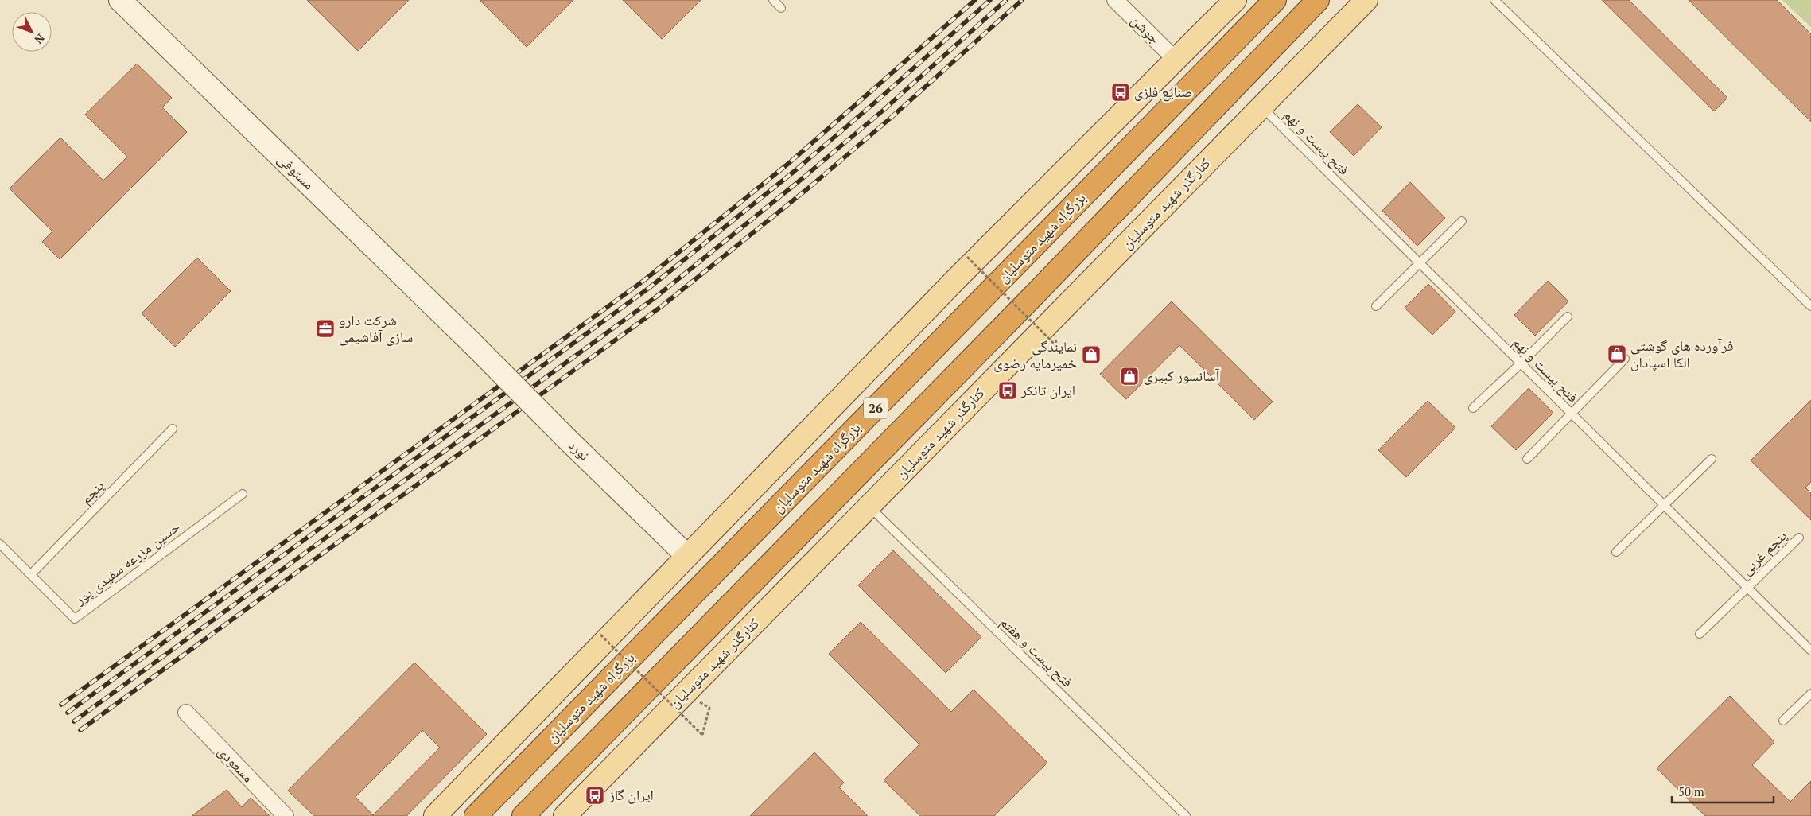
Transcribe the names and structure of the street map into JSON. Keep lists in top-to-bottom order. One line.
{"streets":{"highway":["بزرگراه شهید متوسلیان","26"],"main road":["کنارگذر شهید متوسلیان"],"street":["جوشن","مستوفی","نورد","مسعودی"],"lane":["فتح بیست و نهم","پنجم","پنجم غربی","حسین مزرعه سفیدی پور","فتح بیست و هفتم"]},"crossings":[["فتح بیست و نهم","کنارگذر شهید متوسلیان"],["فتح بیست و نهم","پنجم غربی"],["مستوفی","نورد"],["کنارگذر شهید متوسلیان","فتح بیست و هفتم"],["پنجم","حسین مزرعه سفیدی پور"]],"places":{"bus stop":["صنایع فلزی","ایران تانکر","ایران گاز"],"office":["شرکت دارو سازی آفاشیمی"],"shop":["فرآورده های گوشتی الکا اسپادان","نمایندگی خمیرمایه رضوی","آسانسور کبیری"]},"scale_bar":"50 m","north":"bottom right"}
